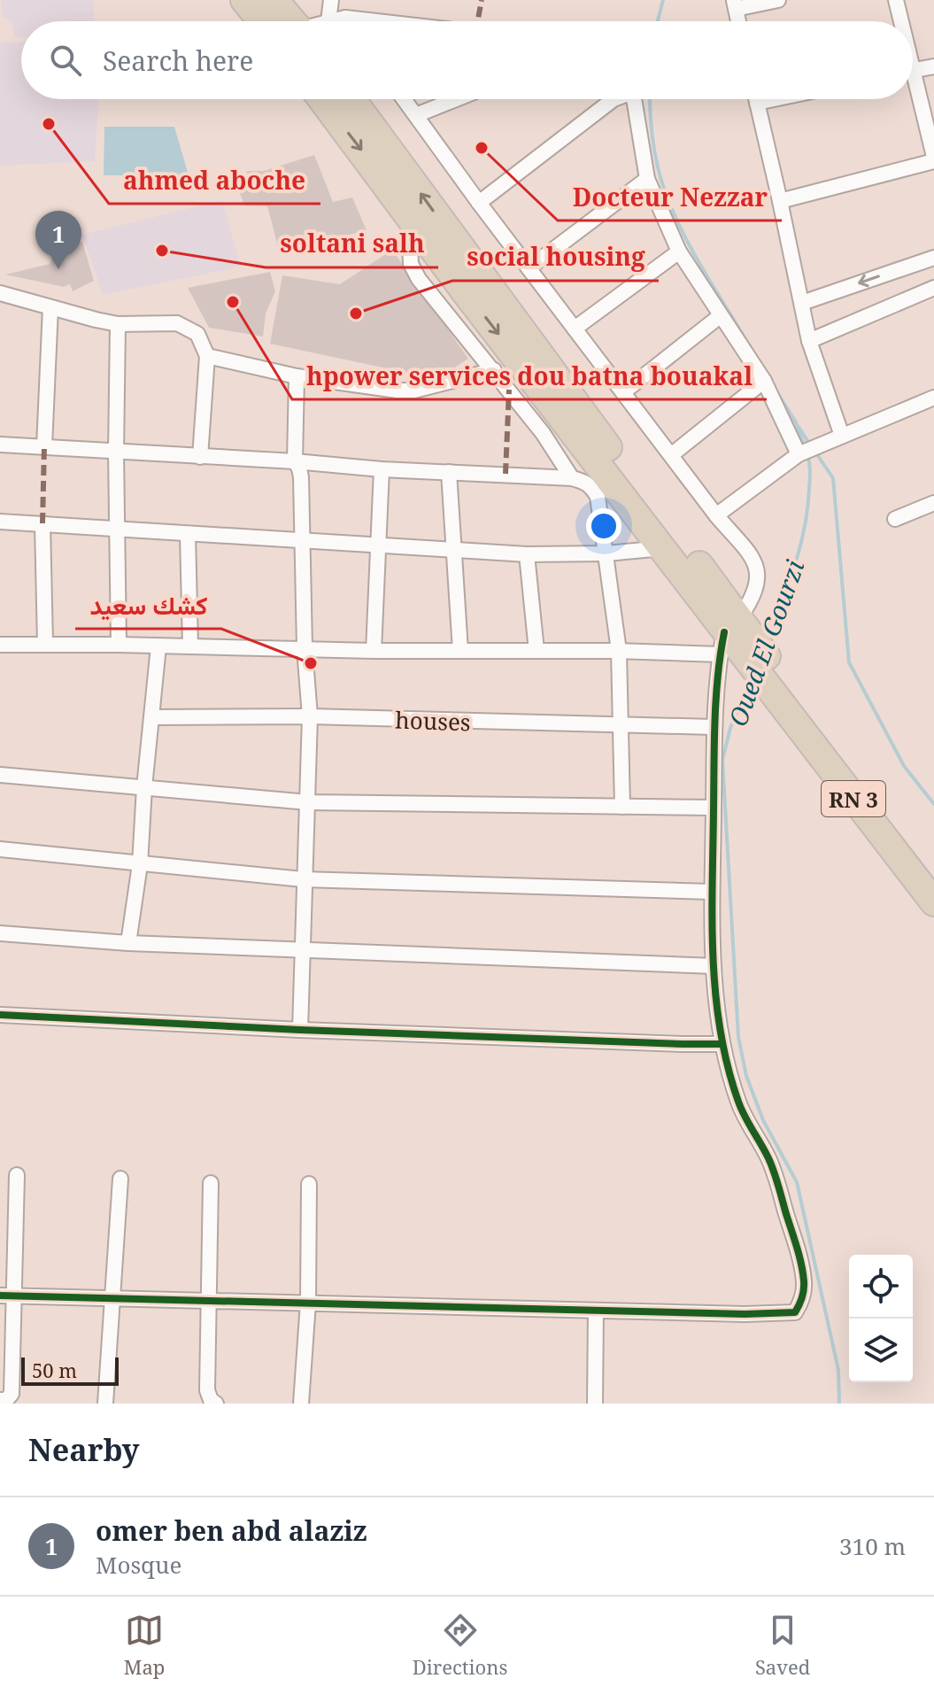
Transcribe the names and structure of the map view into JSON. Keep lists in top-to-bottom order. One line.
{"streets":{"highway":["RN 3"],"street":["houses"]},"water":["Oued El Gourzi"],"places":["ahmed aboche","Docteur Nezzar","soltani salh","hpower services dou batna bouakal","social housing","كشك سعيد"],"scale_bar":"50 m","page":{"search":"Search here","pins":"1","scale":"50 m","heading":"Nearby","list":[{"mark":"1","name":"omer ben abd alaziz","note":"Mosque","value":"310 m"}],"nav":["Map","Directions","Saved"]}}
